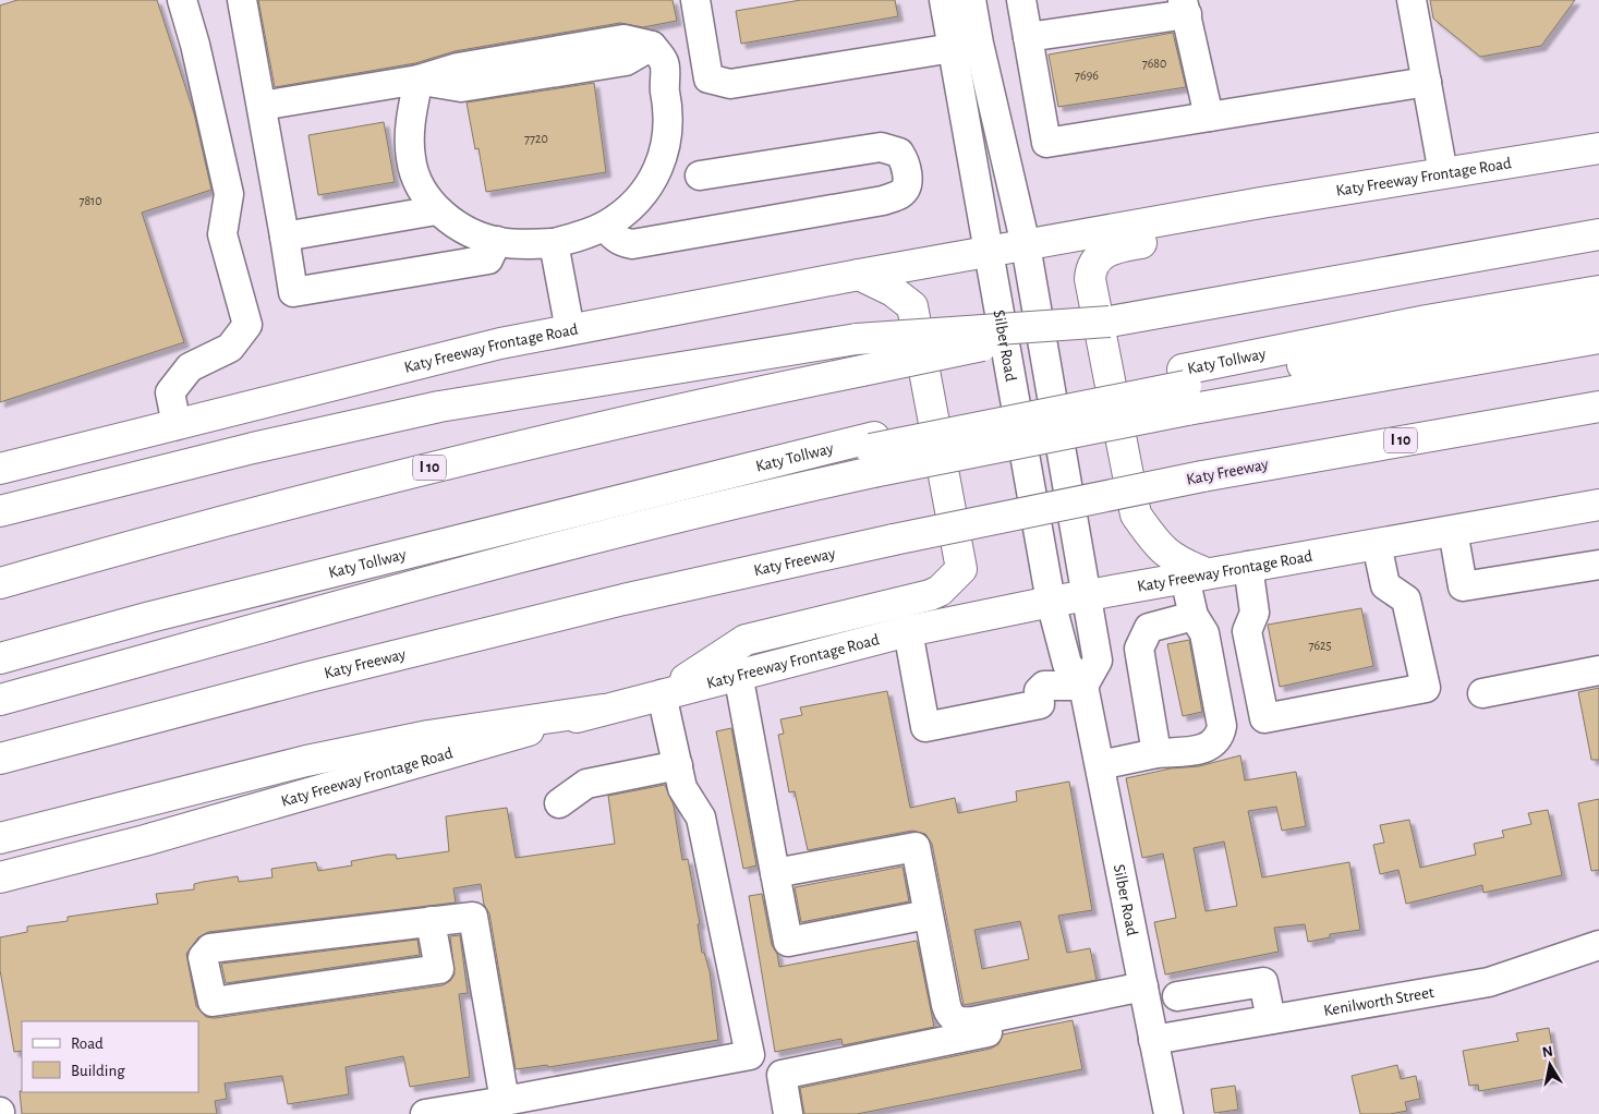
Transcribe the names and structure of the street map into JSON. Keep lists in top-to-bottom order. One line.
{"streets":{"main road":["Katy Freeway Frontage Road","Katy Tollway","I 10","Katy Freeway"],"street":["Silber Road","Kenilworth Street"]},"crossings":[["Katy Freeway Frontage Road","Silber Road"],["Silber Road","Kenilworth Street"]],"house_numbers":["7680","7696","7720","7810","7625"],"legend":["Road","Building"],"north":"top"}
